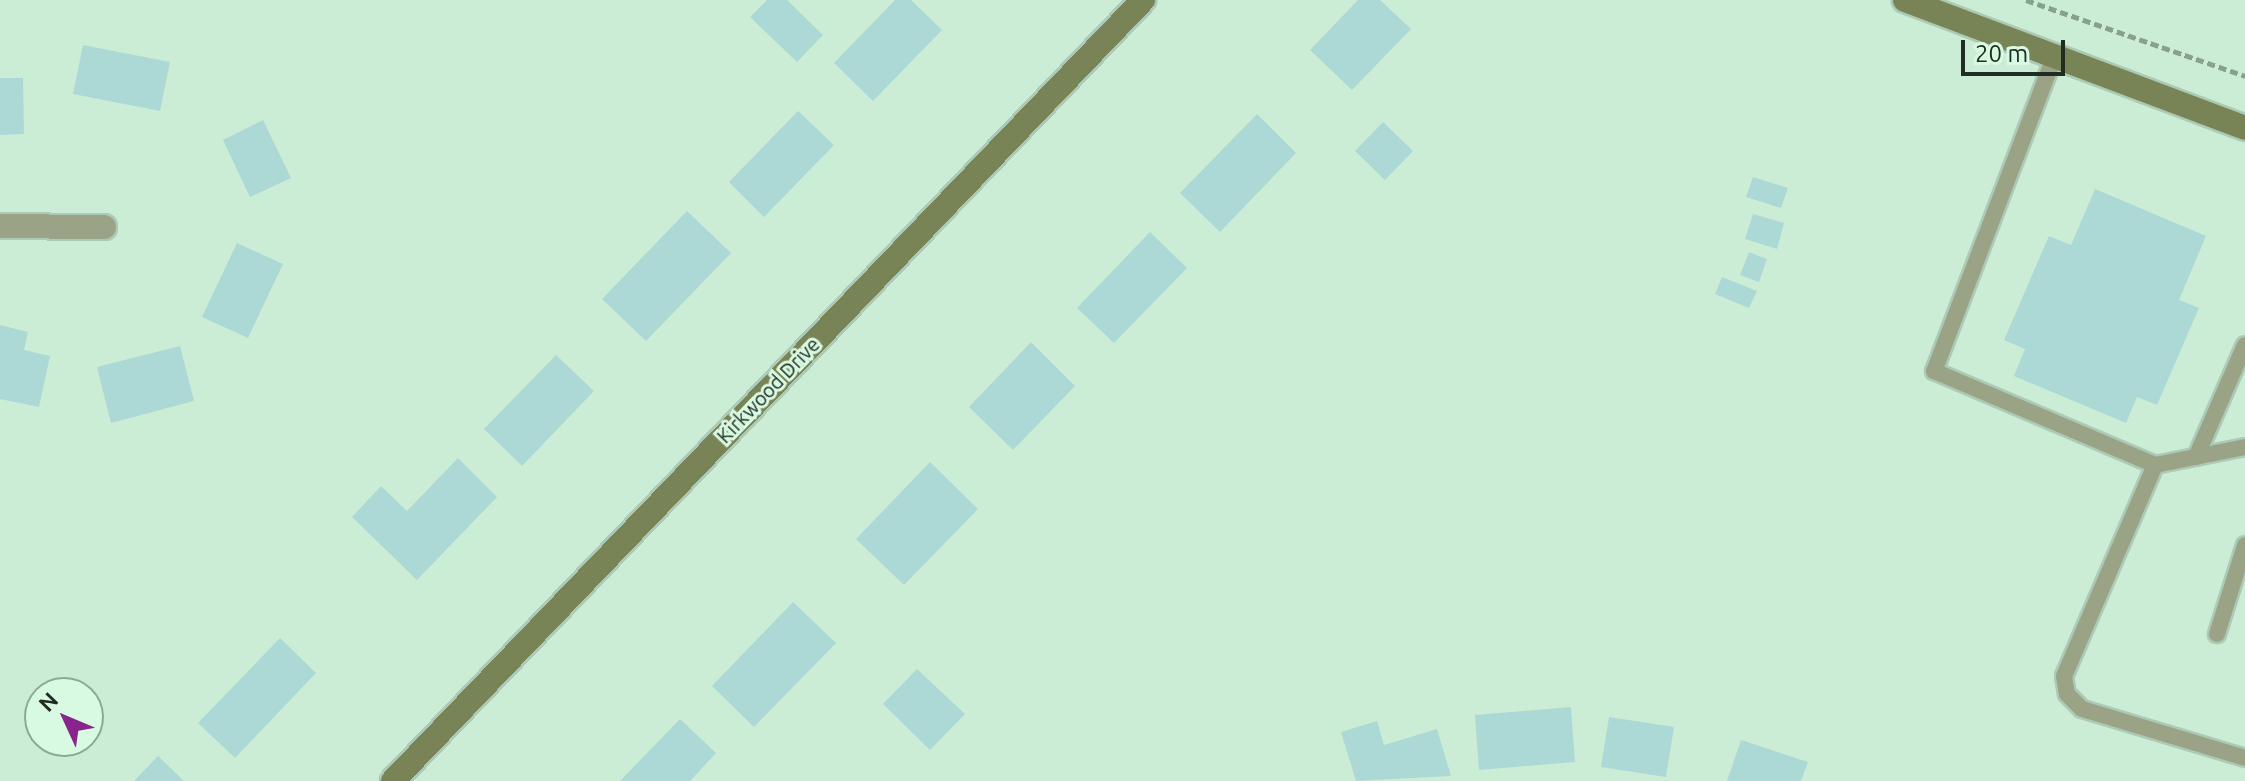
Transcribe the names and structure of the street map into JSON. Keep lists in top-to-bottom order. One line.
{"streets":{"street":["Kirkwood Drive"]},"scale_bar":"20 m","north":"top left"}
